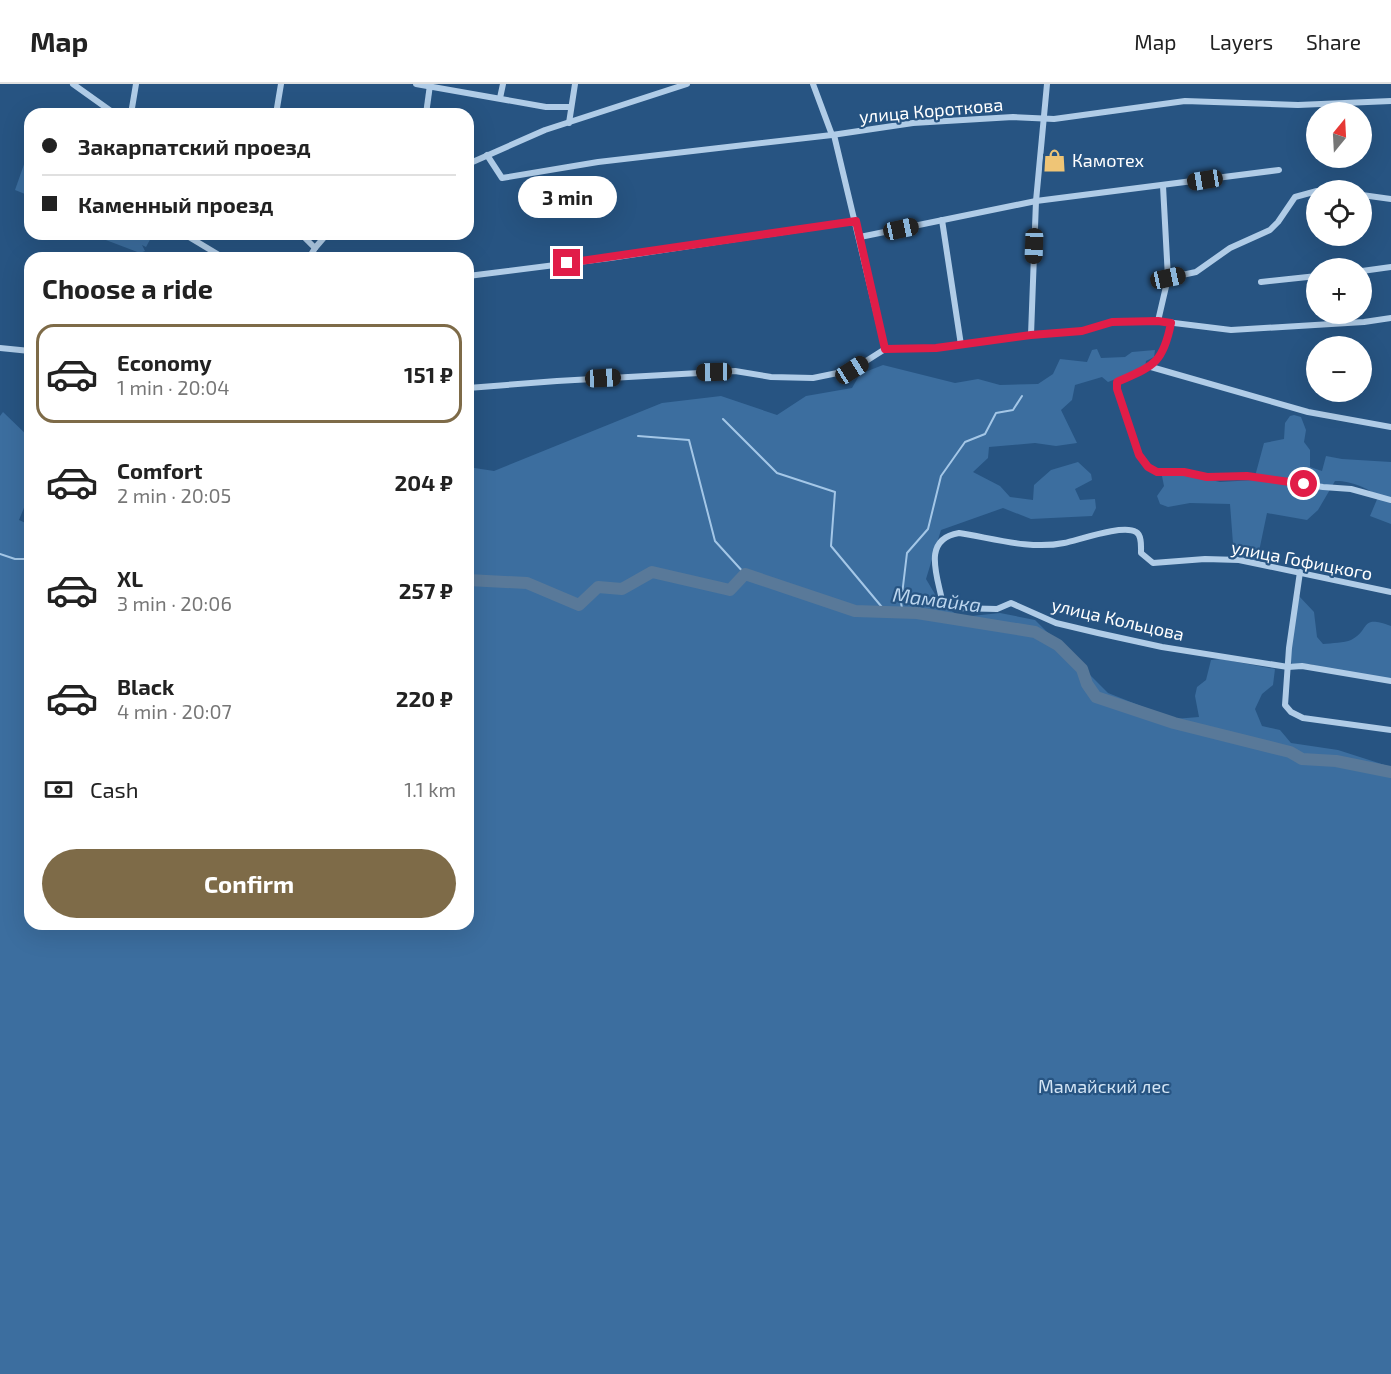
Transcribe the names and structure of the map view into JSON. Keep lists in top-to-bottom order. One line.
{"streets":{"street":["улица Короткова","улица Гофицкого","улица Кольцова"]},"crossings":[["улица Гофицкого","улица Кольцова"]],"water":["Мамайка"],"parks":["Мамайский лес"],"places":{"shop":["Камотех"]},"north":"top","page":{"header":"Map","nav":["Map","Layers","Share"],"map_buttons":["+","−"],"banner":["Закарпатский проезд","Каменный проезд"],"bubble":"3 min","heading":"Choose a ride","list":[{"name":"Economy","note":"1 min · 20:04","value":"151 ₽"},{"name":"Comfort","note":"2 min · 20:05","value":"204 ₽"},{"name":"XL","note":"3 min · 20:06","value":"257 ₽"},{"name":"Black","note":"4 min · 20:07","value":"220 ₽"}],"pay":["Cash","1.1 km"],"buttons":"Confirm"}}
